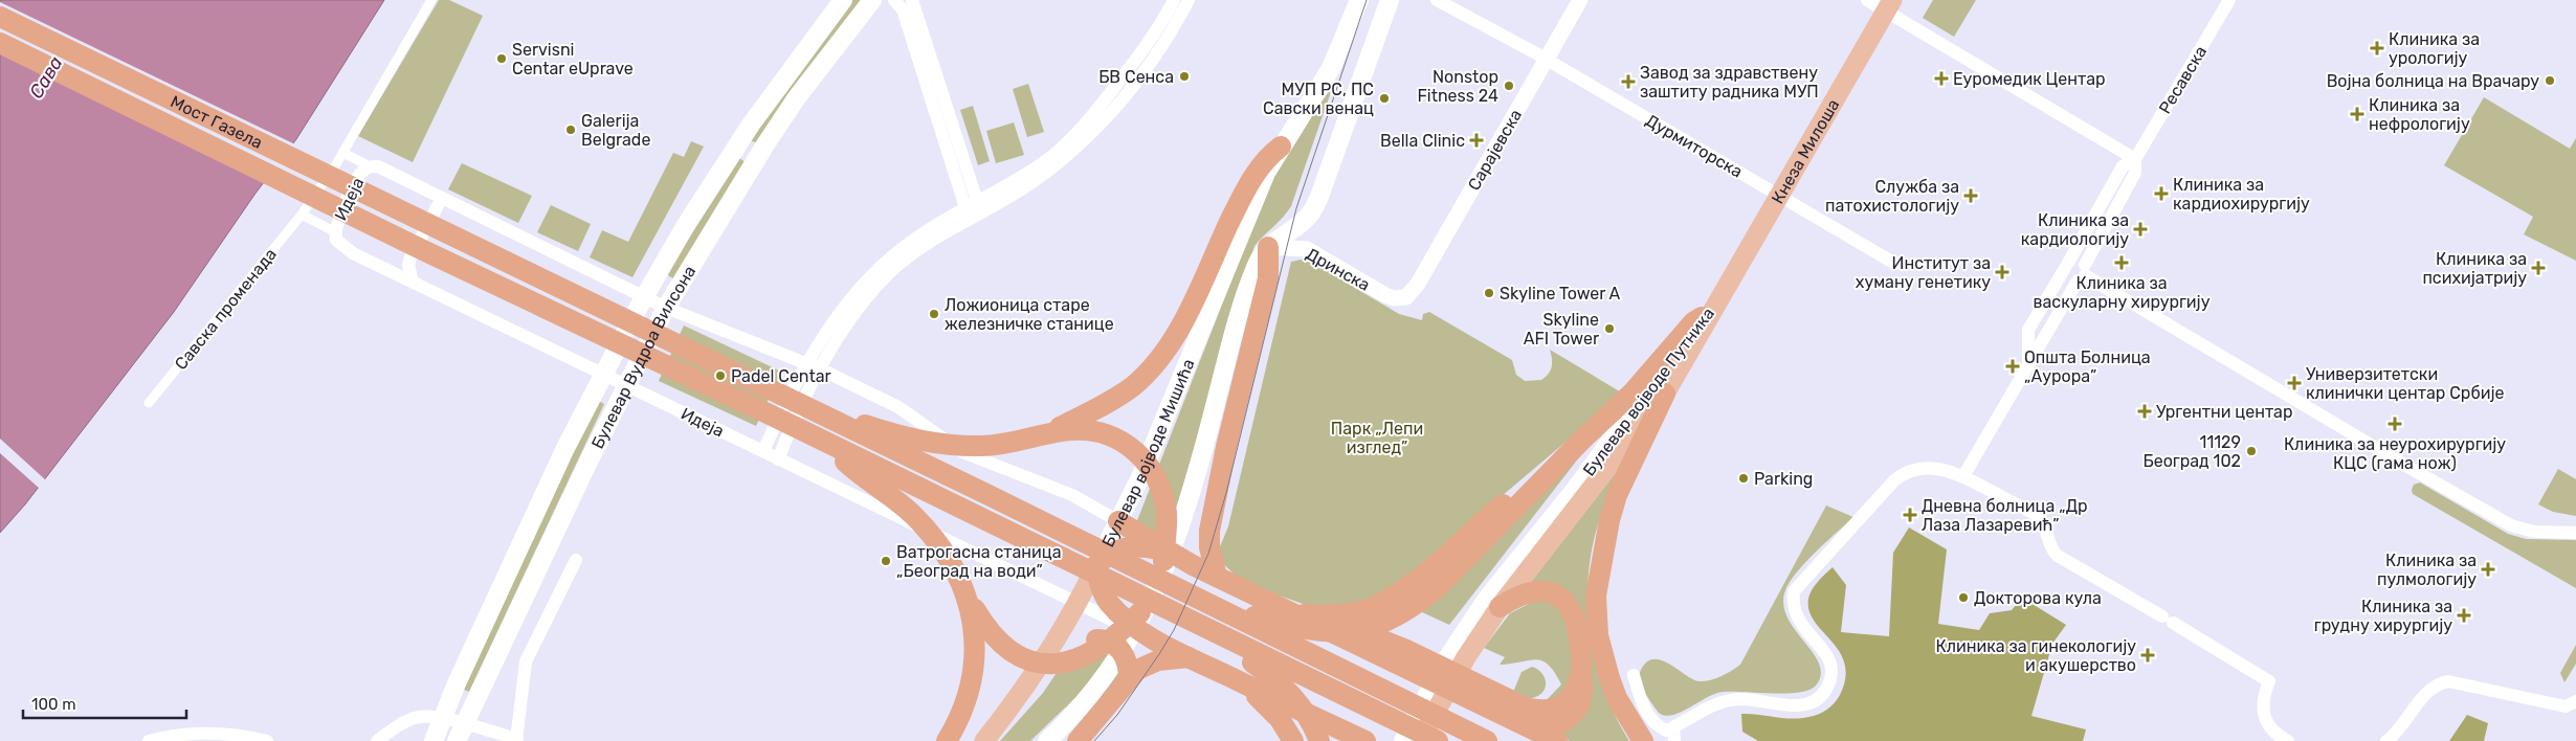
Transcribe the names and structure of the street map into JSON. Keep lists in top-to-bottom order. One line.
{"streets":{"highway":["Мост Газела"],"main road":["Кнеза Милоша","Булевар Вудроа Вилсона","Булевар војводе Путника","Булевар војводе Мишића"],"street":["Ресавска","Дурмиторска","Сарајевска","Идеја","Дринска","Савска променада"]},"crossings":[["Дурмиторска","Сарајевска"],["Дурмиторска","Кнеза Милоша"],["Сарајевска","Дринска"],["Кнеза Милоша","Булевар војводе Путника"],["Идеја","Булевар Вудроа Вилсона"],["Идеја","Булевар војводе Мишића"]],"water":["Сава"],"parks":["Парк „Лепи изглед”"],"places":{"health":["Клиника за урологију","Еуромедик Центар","Завод за здравствену заштиту радника МУП","Клиника за нефрологију","Bella Clinic","Клиника за кардиохирургију","Служба за патохистологију","Клиника за кардиологију","Клиника за васкуларну хирургију","Клиника за психијатрију","Институт за хуману генетику","Општа Болница „Аурора”","Универзитетски клинички центар Србије","Ургентни центар","Клиника за неурохирургију КЦС (гама нож)","Дневна болница „Др Лаза Лазаревић”","Клиника за пулмологију","Клиника за грудну хирургију","Клиника за гинекологију и акушерство"],"other":["Servisni Centar eUprave","БВ Сенса","Војна болница на Врачару","Nonstop Fitness 24","МУП РС, ПС Савски венац","Galerija Belgrade","Skyline Tower A","Ложионица старе железничке станице","Skyline AFI Tower","Padel Centar","11129 Београд 102","Parking","Ватрогасна станица „Београд на води”","Докторова кула"]},"scale_bar":"100 m"}
